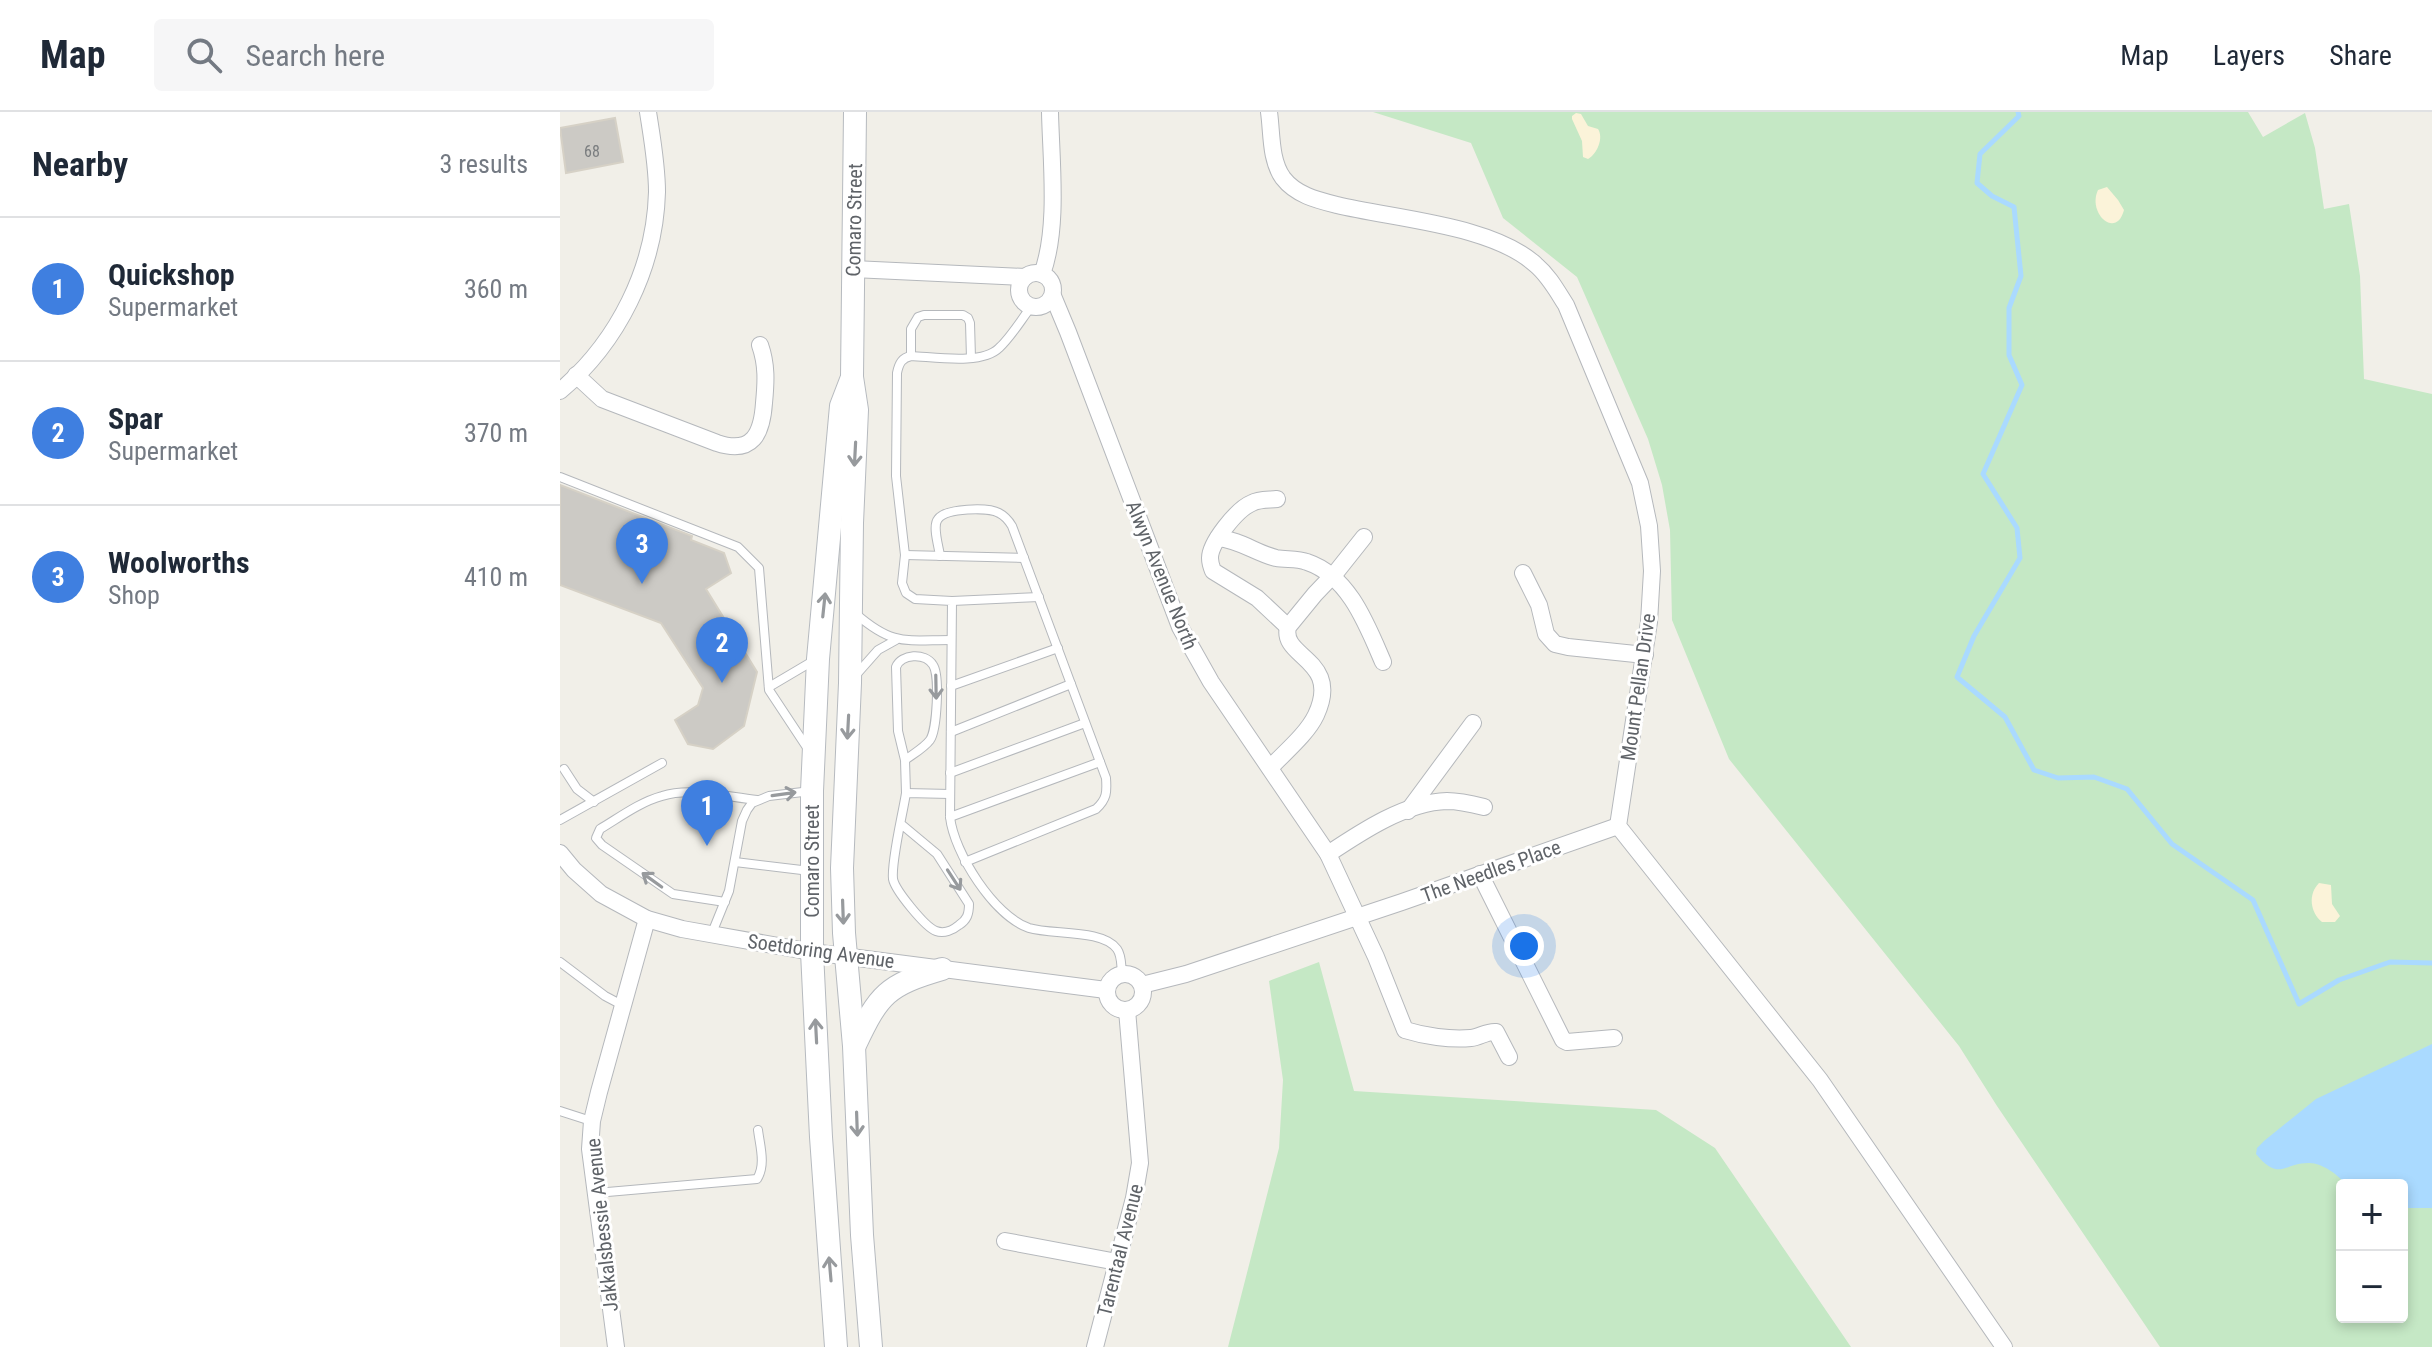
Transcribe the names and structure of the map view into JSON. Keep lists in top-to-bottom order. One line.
{"streets":{"street":["Comaro Street","Alwyn Avenue North","Mount Pellan Drive","The Needles Place","Soetdoring Avenue","Jakkalsbessie Avenue","Tarentaal Avenue"]},"crossings":[["Comaro Street","Soetdoring Avenue"],["Alwyn Avenue North","The Needles Place"],["Mount Pellan Drive","The Needles Place"],["Soetdoring Avenue","Jakkalsbessie Avenue"],["Soetdoring Avenue","Tarentaal Avenue"]],"house_numbers":["68"],"page":{"header":"Map","search":"Search here","nav":["Map","Layers","Share"],"heading":["Nearby","3 results"],"list":[{"mark":"1","name":"Quickshop","note":"Supermarket","value":"360 m"},{"mark":"2","name":"Spar","note":"Supermarket","value":"370 m"},{"mark":"3","name":"Woolworths","note":"Shop","value":"410 m"}],"pins":["3","2","1"],"map_buttons":["+","−"]}}
